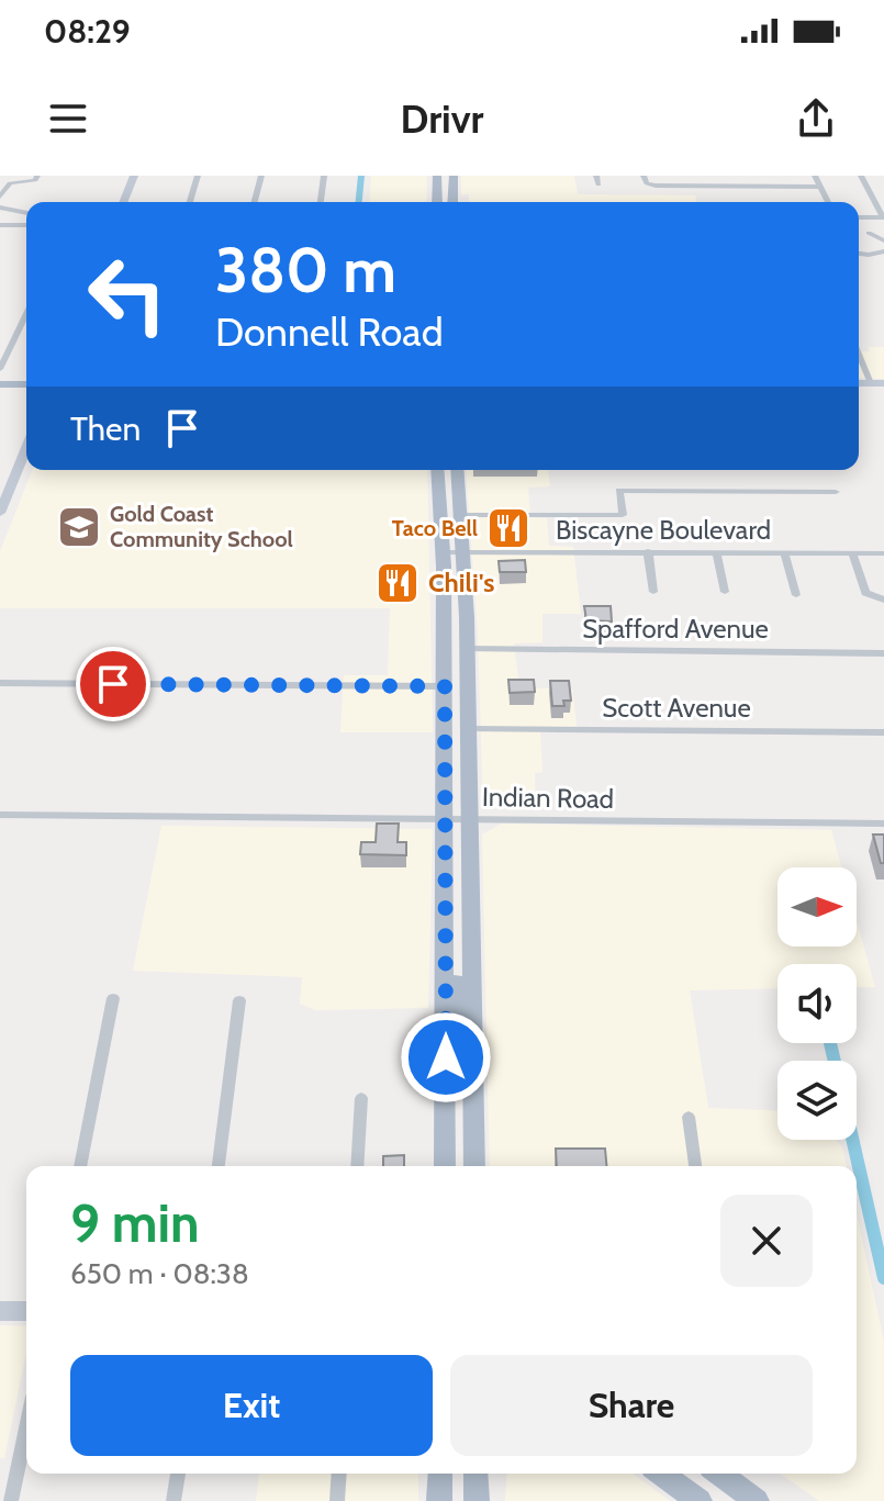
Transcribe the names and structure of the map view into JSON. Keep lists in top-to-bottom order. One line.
{"streets":{"street":["Biscayne Boulevard","Spafford Avenue","Scott Avenue","Indian Road"]},"places":{"school or university":["Gold Coast Community School"],"restaurant":["Taco Bell","Chili's"]},"north":"right","page":{"status":"08:29","header":"Drivr","turn":["380 m","Donnell Road"],"then":"Then","heading":["9 min","650 m · 08:38"],"buttons":["Exit","Share"]}}
